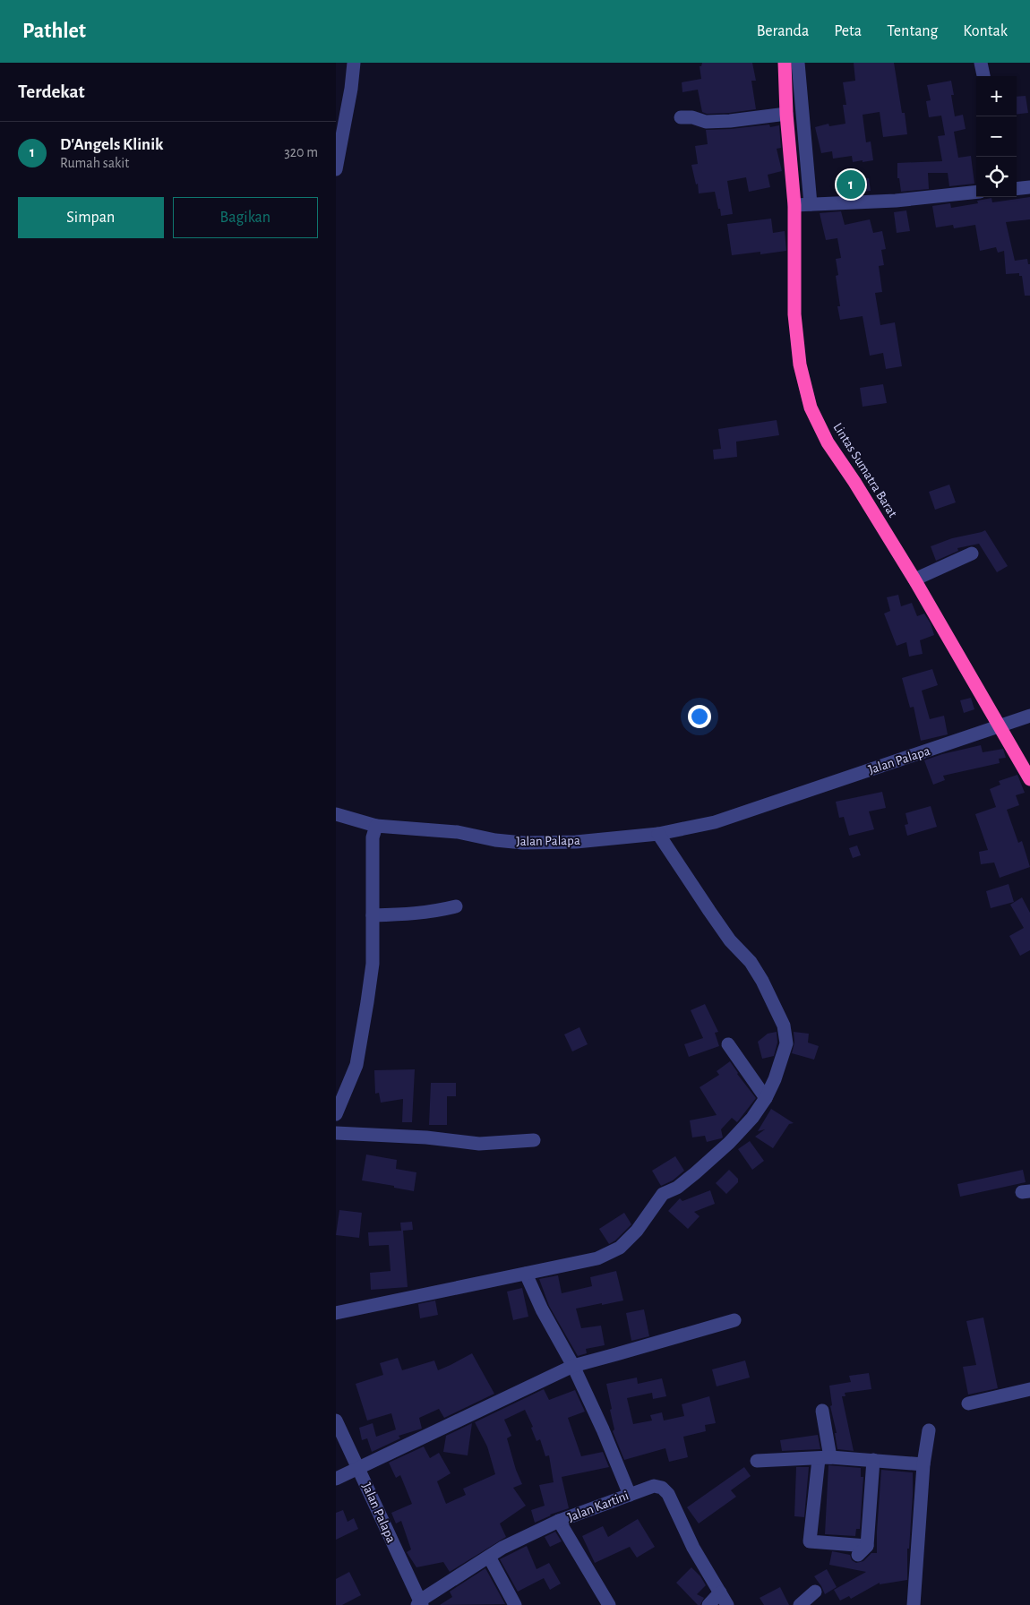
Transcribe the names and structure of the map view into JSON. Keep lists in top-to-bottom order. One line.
{"streets":{"highway":["Lintas Sumatra Barat"],"street":["Jalan Palapa","Jalan Kartini"]},"crossings":[["Lintas Sumatra Barat","Jalan Palapa"],["Jalan Palapa","Jalan Kartini"]],"page":{"header":"Pathlet","nav":["Beranda","Peta","Tentang","Kontak"],"heading":"Terdekat","map_buttons":["+","−"],"list":[{"mark":"1","name":"D'Angels Klinik","note":"Rumah sakit","value":"320 m"}],"pins":"1","buttons":["Simpan","Bagikan"]}}
